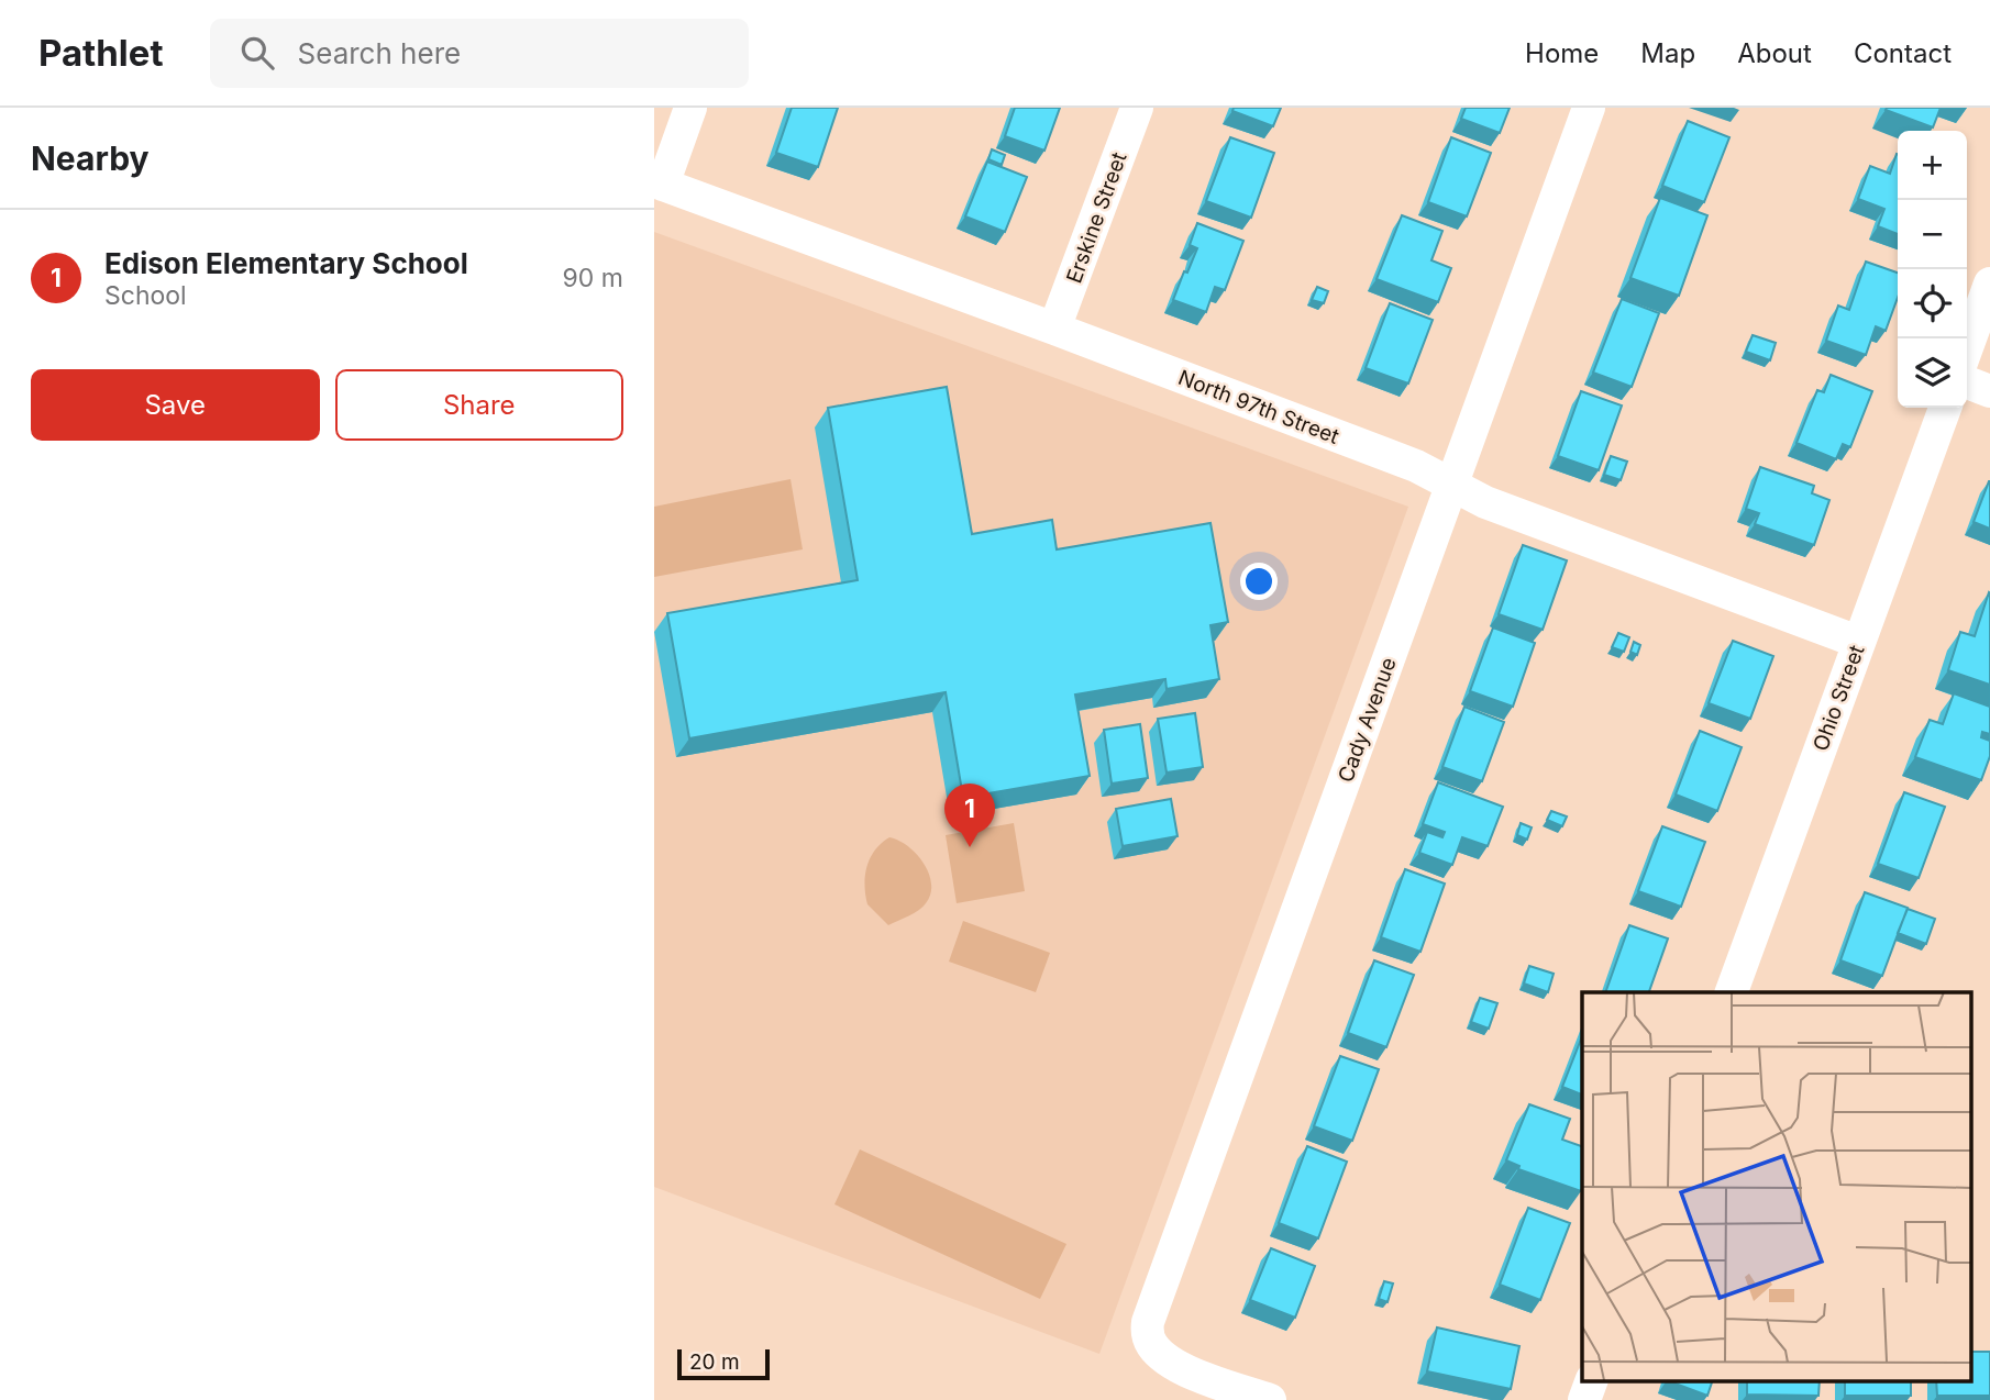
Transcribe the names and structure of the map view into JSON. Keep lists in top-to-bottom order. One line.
{"streets":{"street":["Erskine Street","North 97th Street","Ohio Street","Cady Avenue"]},"crossings":[["Erskine Street","North 97th Street"],["North 97th Street","Ohio Street"],["North 97th Street","Cady Avenue"]],"scale_bar":"20 m","page":{"header":"Pathlet","search":"Search here","nav":["Home","Map","About","Contact"],"heading":"Nearby","map_buttons":["+","−"],"list":[{"mark":"1","name":"Edison Elementary School","note":"School","value":"90 m"}],"buttons":["Save","Share"],"pins":"1","scale":"20 m"}}
